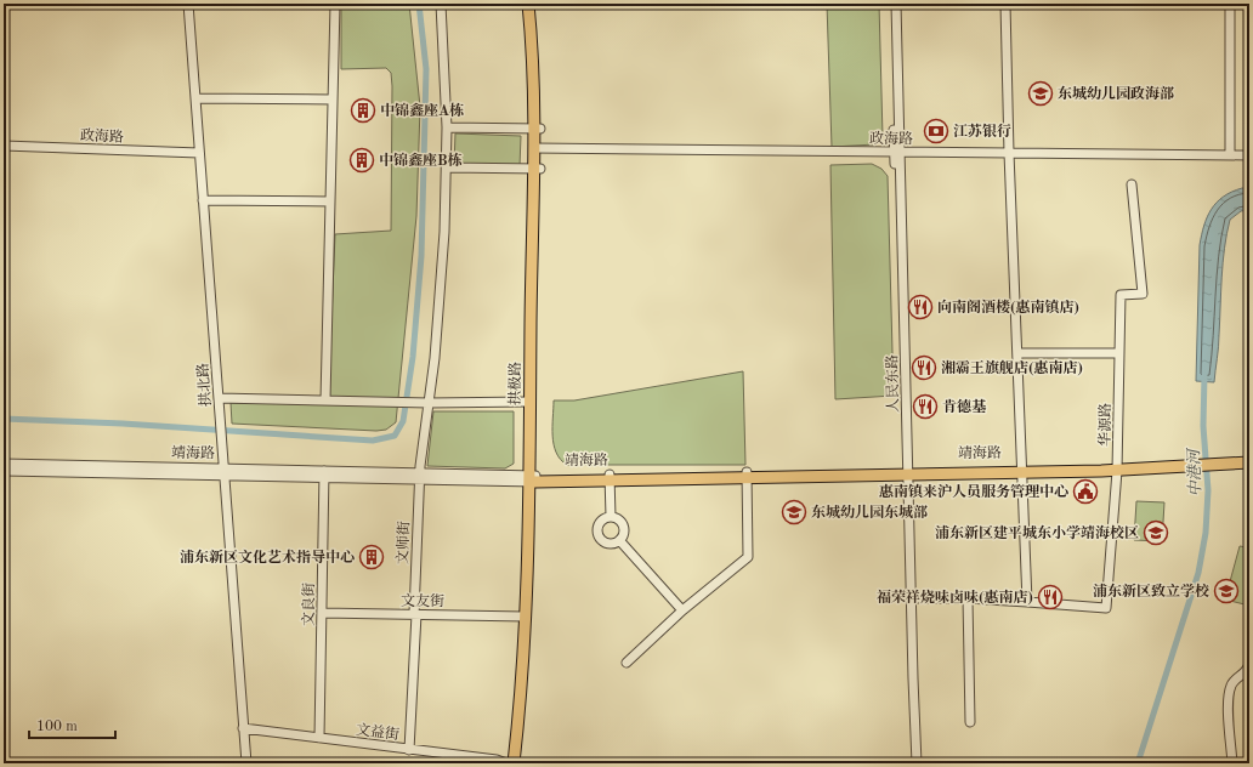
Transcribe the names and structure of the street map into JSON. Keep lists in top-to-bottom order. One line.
{"streets":{"main road":["拱极路","靖海路"],"street":["政海路","人民东路","拱北路","华源路","文师街","文友街","文良街","文益街"]},"crossings":[["政海路","拱极路"],["政海路","人民东路"],["政海路","拱北路"],["拱极路","靖海路"],["拱极路","文友街"],["人民东路","靖海路"],["拱北路","靖海路"],["拱北路","文益街"],["华源路","靖海路"],["靖海路","文师街"],["靖海路","文良街"],["文师街","文友街"],["文师街","文益街"],["文友街","文良街"],["文良街","文益街"]],"water":["中港河"],"places":{"school or university":["东城幼儿园政海部","东城幼儿园东城部","浦东新区建平城东小学靖海校区","浦东新区致立学校"],"building":["中锦鑫座A栋","中锦鑫座B栋","浦东新区文化艺术指导中心"],"bank":["江苏银行"],"restaurant":["向南阁酒楼(惠南镇店)","湘霸王旗舰店(惠南店)","肯德基","福荣祥烧味卤味(惠南店)"],"public building":["惠南镇来沪人员服务管理中心"]},"scale_bar":"100 m"}
